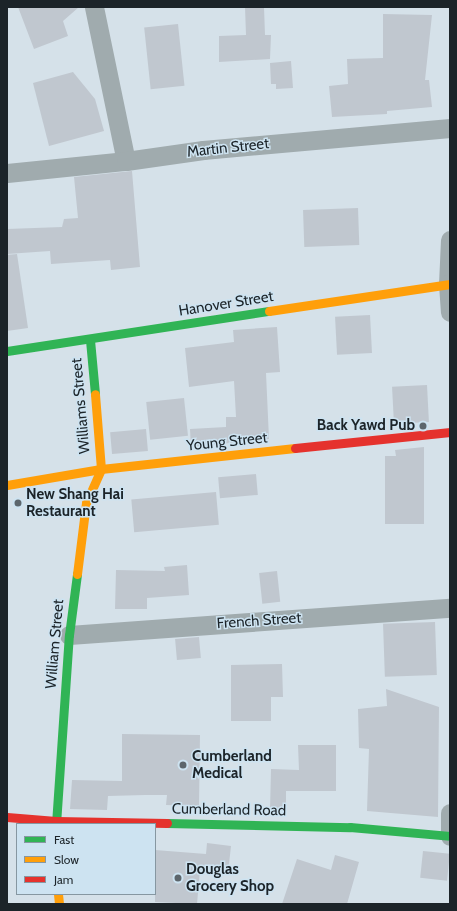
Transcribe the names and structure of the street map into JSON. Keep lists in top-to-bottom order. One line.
{"streets":{"street":["Martin Street","Hanover Street","Williams Street","Young Street","French Street","William Street","Cumberland Road"]},"crossings":[["Hanover Street","Williams Street"],["Williams Street","Young Street"],["Williams Street","William Street"],["Young Street","William Street"],["French Street","William Street"],["William Street","Cumberland Road"]],"places":["Back Yawd Pub","New Shang Hai Restaurant","Cumberland Medical","Douglas Grocery Shop"],"legend":["Fast","Slow","Jam"]}
